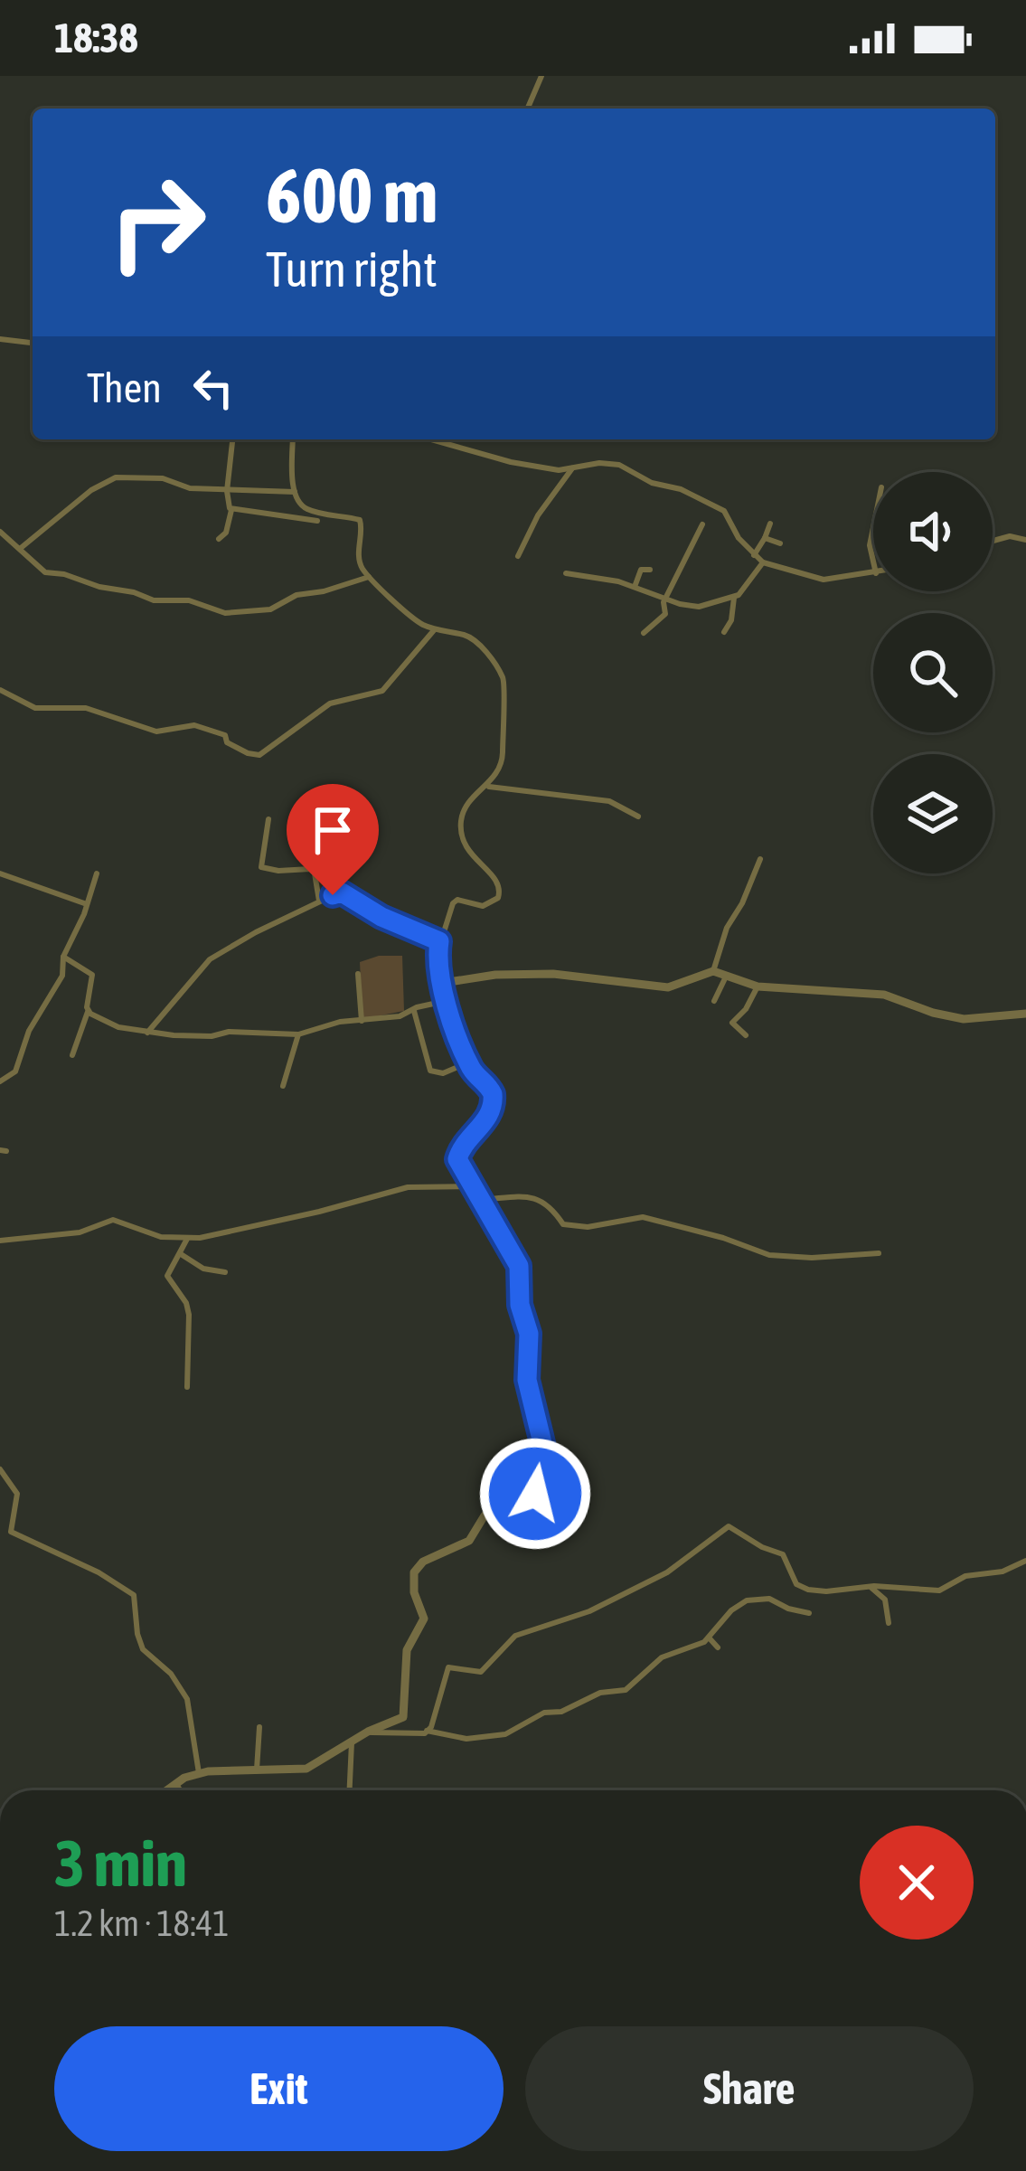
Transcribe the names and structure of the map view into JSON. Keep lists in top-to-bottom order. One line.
{"page":{"status":"18:38","turn":["600 m","Turn right"],"then":"Then","heading":["3 min","1.2 km · 18:41"],"buttons":["Exit","Share"]}}
